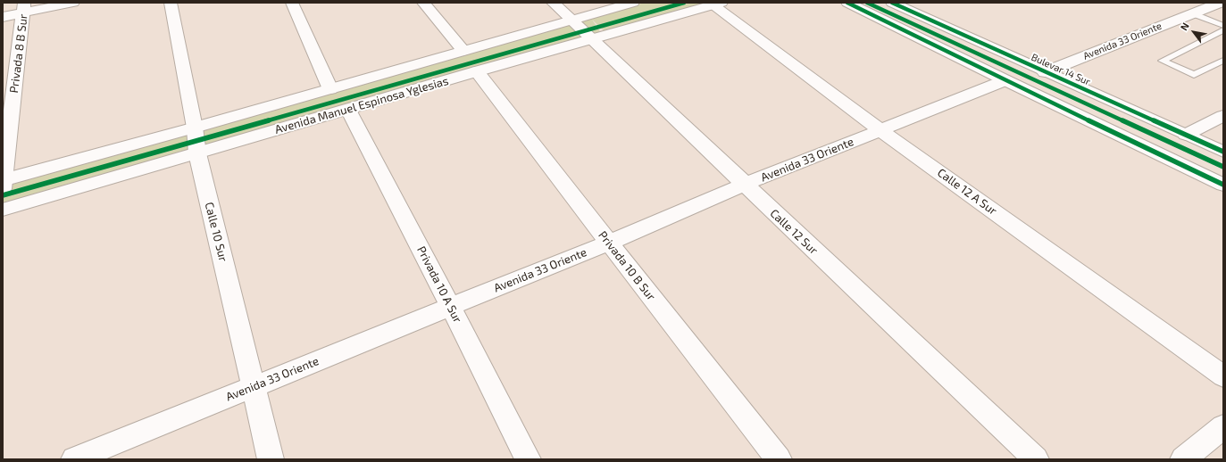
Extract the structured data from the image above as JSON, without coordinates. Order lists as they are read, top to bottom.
{
  "streets": {
    "street": [
      "Avenida 33 Oriente",
      "Privada 8 B Sur",
      "Bulevar 14 Sur",
      "Avenida Manuel Espinosa Yglesias",
      "Calle 12 A Sur",
      "Calle 10 Sur",
      "Calle 12 Sur",
      "Privada 10 B Sur",
      "Privada 10 A Sur"
    ]
  },
  "crossings": [
    ["Avenida 33 Oriente", "Bulevar 14 Sur"],
    ["Avenida 33 Oriente", "Calle 12 A Sur"],
    ["Avenida 33 Oriente", "Calle 10 Sur"],
    ["Avenida 33 Oriente", "Calle 12 Sur"],
    ["Avenida 33 Oriente", "Privada 10 B Sur"],
    ["Avenida 33 Oriente", "Privada 10 A Sur"],
    ["Privada 8 B Sur", "Avenida Manuel Espinosa Yglesias"],
    ["Avenida Manuel Espinosa Yglesias", "Calle 12 A Sur"],
    ["Avenida Manuel Espinosa Yglesias", "Calle 10 Sur"],
    ["Avenida Manuel Espinosa Yglesias", "Calle 12 Sur"],
    ["Avenida Manuel Espinosa Yglesias", "Privada 10 B Sur"],
    ["Avenida Manuel Espinosa Yglesias", "Privada 10 A Sur"]
  ],
  "north": "top left"
}
